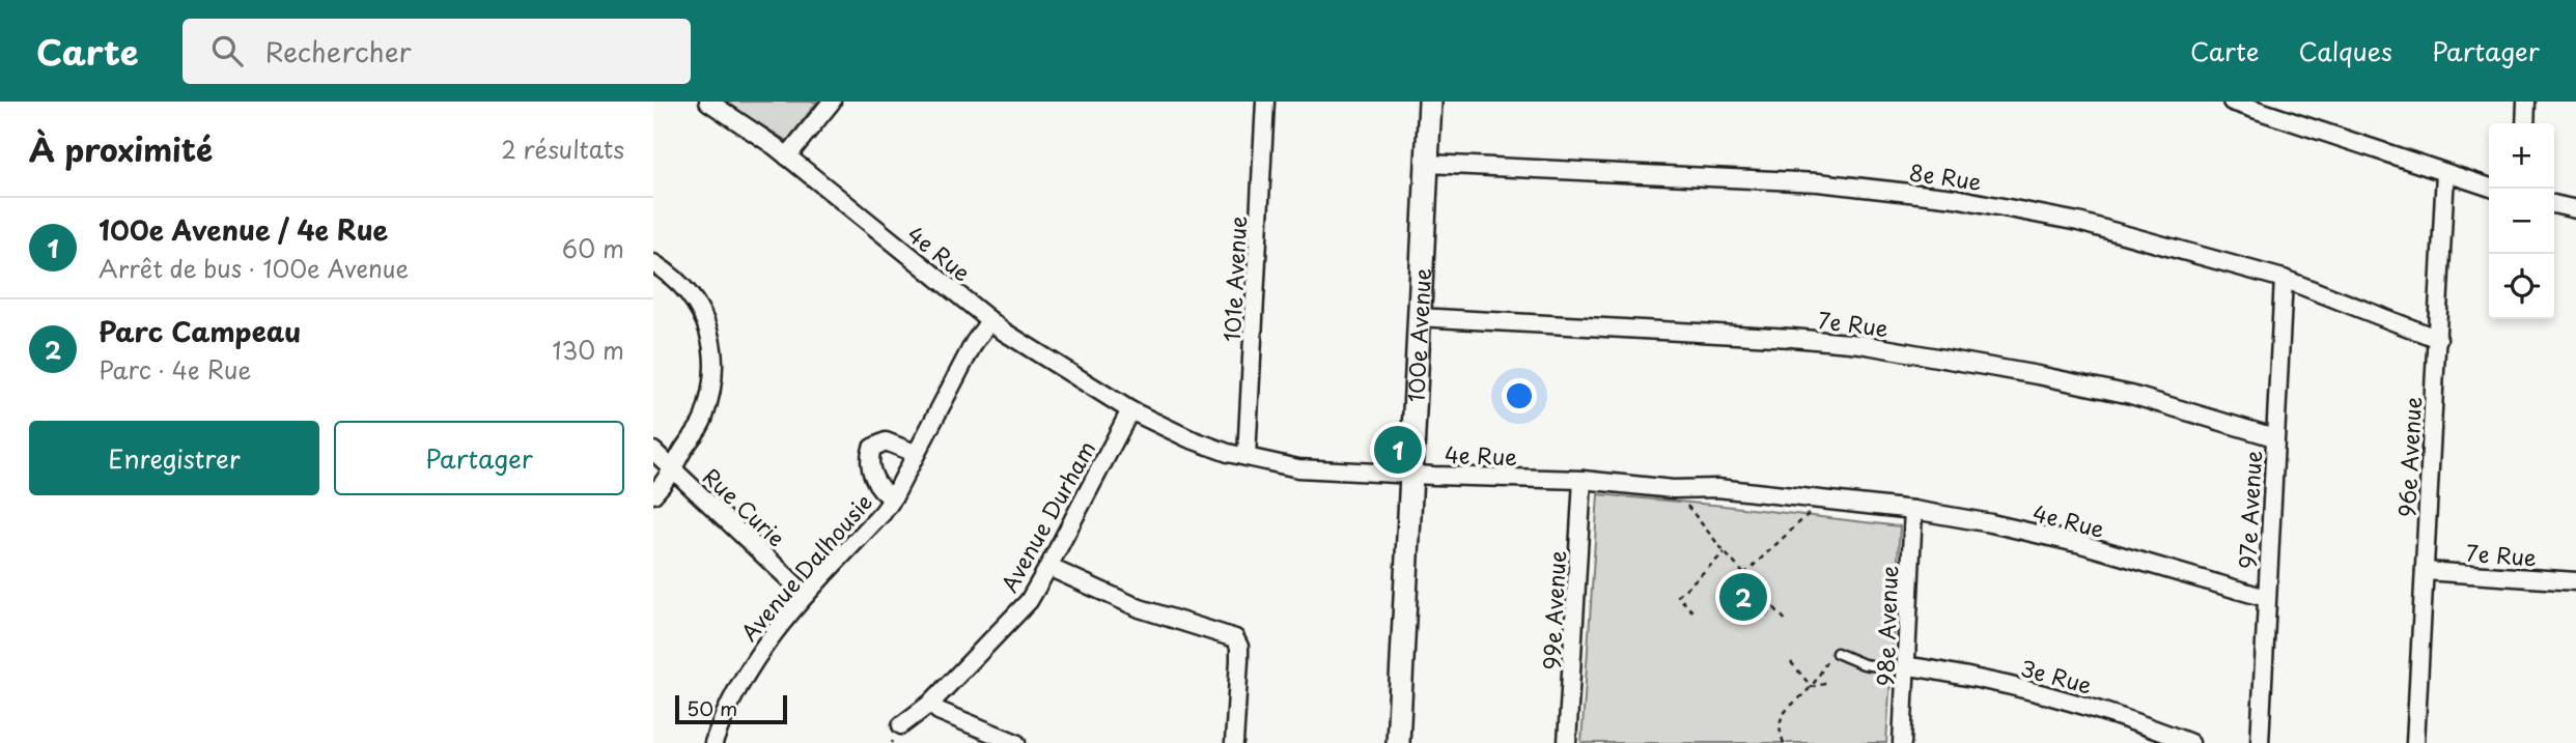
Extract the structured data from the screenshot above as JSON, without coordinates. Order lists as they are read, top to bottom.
{
  "streets": {
    "street": [
      "8e Rue",
      "4e Rue",
      "101e Avenue",
      "7e Rue",
      "100e Avenue",
      "96e Avenue",
      "Rue Curie",
      "97e Avenue",
      "Avenue Durham",
      "Avenue Dalhousie",
      "99e Avenue",
      "98e Avenue",
      "3e Rue"
    ]
  },
  "crossings": [
    ["8e Rue", "100e Avenue"],
    ["8e Rue", "96e Avenue"],
    ["8e Rue", "97e Avenue"],
    ["4e Rue", "101e Avenue"],
    ["4e Rue", "100e Avenue"],
    ["4e Rue", "97e Avenue"],
    ["4e Rue", "Avenue Durham"],
    ["4e Rue", "Avenue Dalhousie"],
    ["4e Rue", "99e Avenue"],
    ["4e Rue", "98e Avenue"],
    ["7e Rue", "100e Avenue"],
    ["7e Rue", "96e Avenue"],
    ["7e Rue", "97e Avenue"],
    ["Rue Curie", "Avenue Dalhousie"],
    ["98e Avenue", "3e Rue"]
  ],
  "scale_bar": "50 m",
  "page": {
    "header": "Carte",
    "search": "Rechercher",
    "nav": ["Carte", "Calques", "Partager"],
    "heading": ["À proximité", "2 résultats"],
    "map_buttons": ["+", "−"],
    "list": [
      {
        "mark": "1",
        "name": "100e Avenue / 4e Rue",
        "note": "Arrêt de bus · 100e Avenue",
        "value": "60 m"
      },
      {
        "mark": "2",
        "name": "Parc Campeau",
        "note": "Parc · 4e Rue",
        "value": "130 m"
      }
    ],
    "buttons": ["Enregistrer", "Partager"],
    "pins": ["1", "2"],
    "scale": "50 m"
  }
}
